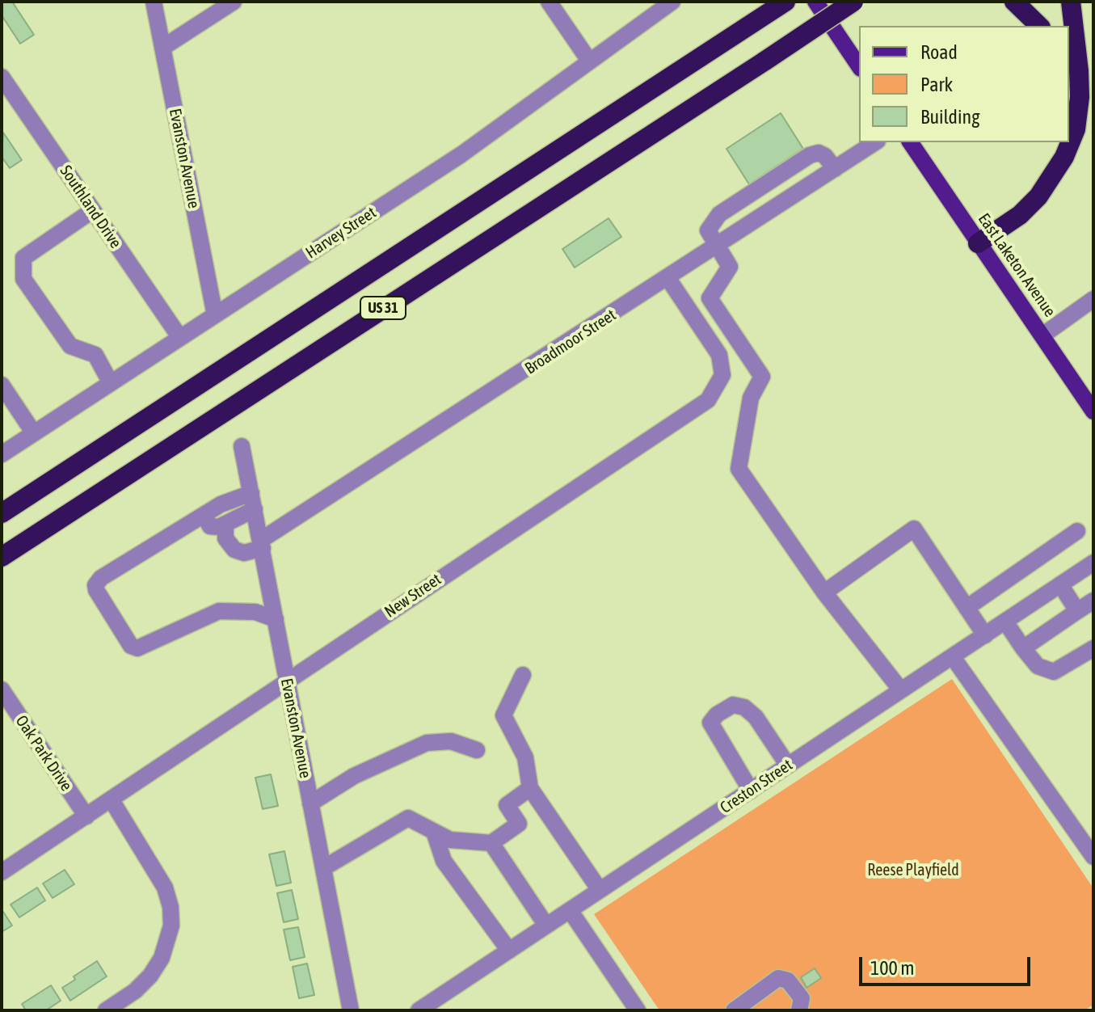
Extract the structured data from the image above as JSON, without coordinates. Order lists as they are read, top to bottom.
{
  "streets": {
    "highway": ["US 31"],
    "main road": ["East Laketon Avenue"],
    "street": [
      "Evanston Avenue",
      "Southland Drive",
      "Harvey Street",
      "Broadmoor Street",
      "New Street",
      "Oak Park Drive",
      "Creston Street"
    ]
  },
  "crossings": [
    ["Evanston Avenue", "Harvey Street"],
    ["Evanston Avenue", "Broadmoor Street"],
    ["Evanston Avenue", "New Street"],
    ["Southland Drive", "Harvey Street"],
    ["Broadmoor Street", "New Street"],
    ["New Street", "Oak Park Drive"]
  ],
  "parks": ["Reese Playfield"],
  "legend": ["Road", "Park", "Building"],
  "scale_bar": "100 m"
}
